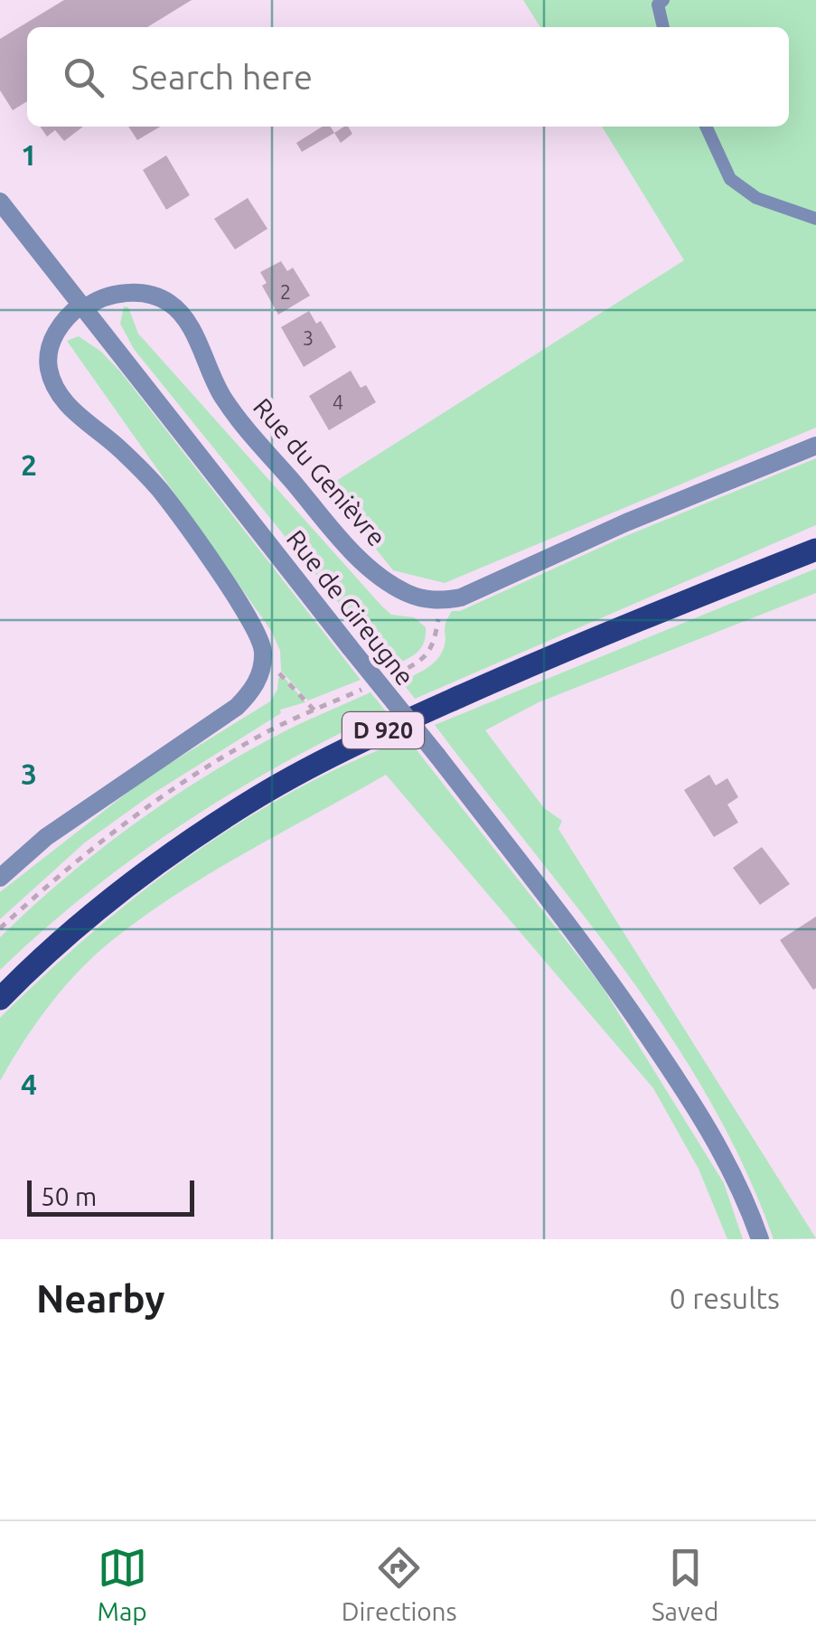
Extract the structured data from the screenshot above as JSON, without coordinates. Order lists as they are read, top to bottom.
{
  "streets": {
    "main road": ["D 920"],
    "street": ["Rue du Genièvre", "Rue de Gireugne"]
  },
  "crossings": [
    ["Rue du Genièvre", "Rue de Gireugne"]
  ],
  "house_numbers": ["2", "3", "4"],
  "scale_bar": "50 m",
  "page": {
    "search": "Search here",
    "scale": "50 m",
    "heading": ["Nearby", "0 results"],
    "nav": ["Map", "Directions", "Saved"]
  },
  "grid": {
    "rows": [
      "1",
      "2",
      "3",
      "4"
    ]
  }
}
